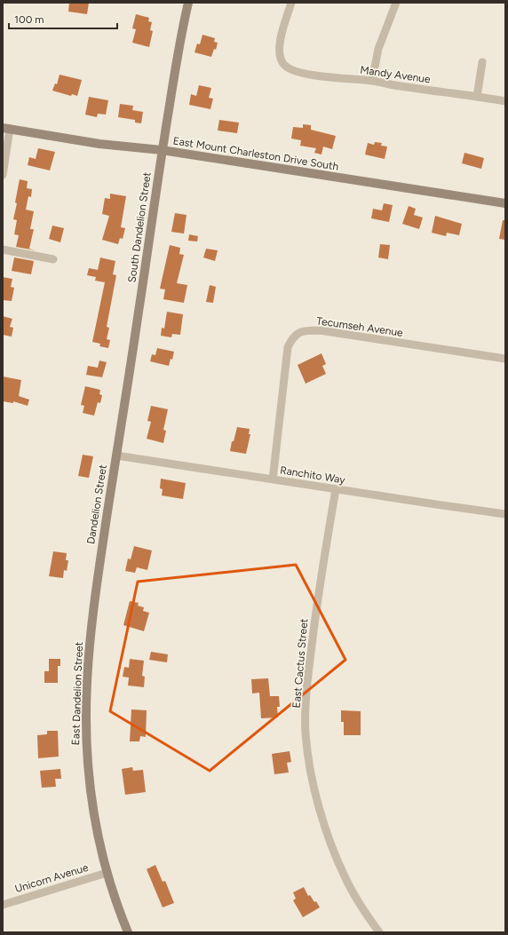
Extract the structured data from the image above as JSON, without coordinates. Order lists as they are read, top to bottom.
{
  "streets": {
    "street": [
      "Mandy Avenue",
      "East Mount Charleston Drive South",
      "South Dandelion Street",
      "Tecumseh Avenue",
      "Ranchito Way",
      "Dandelion Street",
      "East Cactus Street",
      "East Dandelion Street",
      "Unicorn Avenue"
    ]
  },
  "crossings": [
    ["East Mount Charleston Drive South", "South Dandelion Street"],
    ["South Dandelion Street", "Ranchito Way"],
    ["South Dandelion Street", "Dandelion Street"],
    ["Tecumseh Avenue", "Ranchito Way"],
    ["Ranchito Way", "Dandelion Street"],
    ["Ranchito Way", "East Cactus Street"],
    ["Dandelion Street", "East Dandelion Street"],
    ["East Dandelion Street", "Unicorn Avenue"]
  ],
  "scale_bar": "100 m"
}
